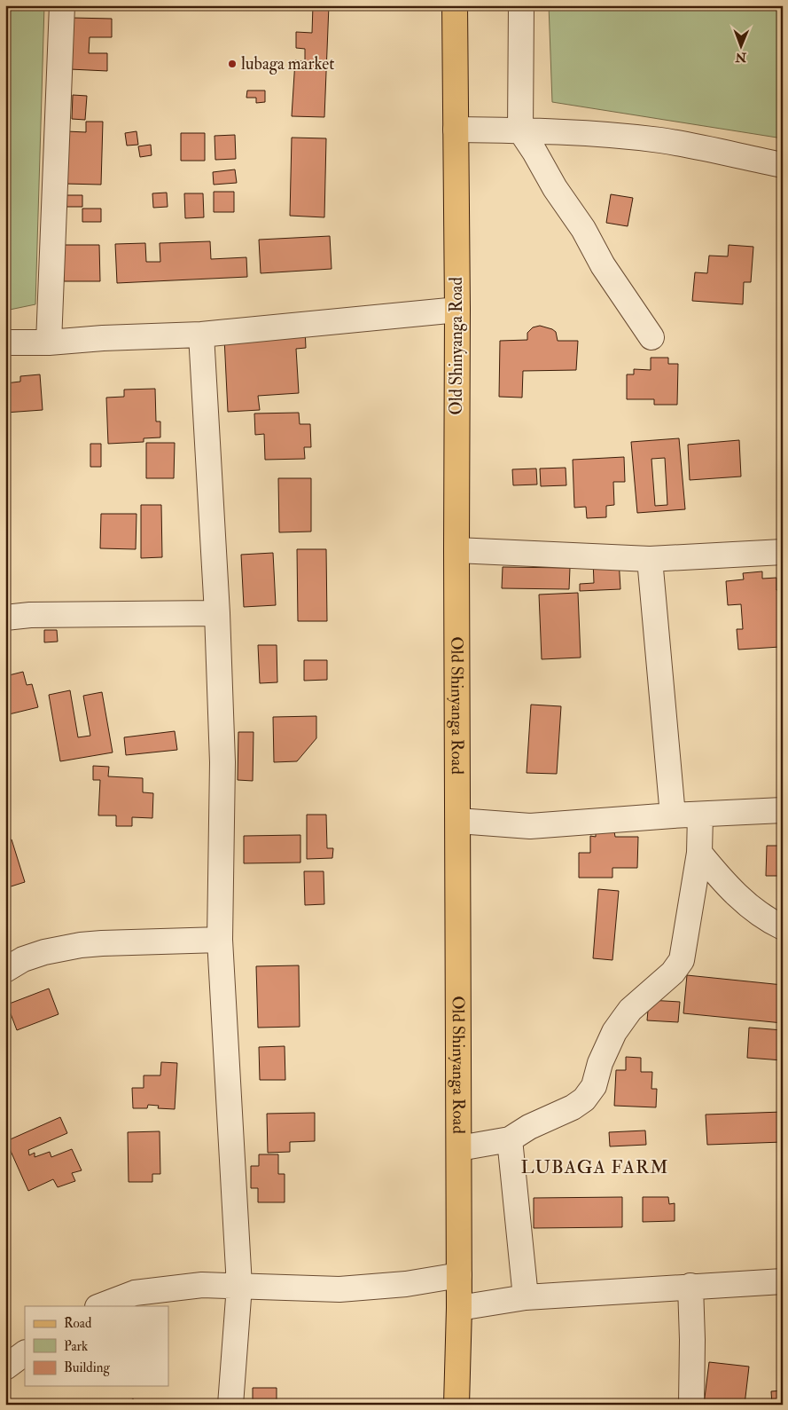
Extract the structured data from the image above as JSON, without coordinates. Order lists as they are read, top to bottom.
{
  "streets": {
    "main road": ["Old Shinyanga Road"]
  },
  "districts": ["LUBAGA FARM"],
  "places": ["lubaga market"],
  "legend": ["Road", "Park", "Building"],
  "north": "bottom"
}
